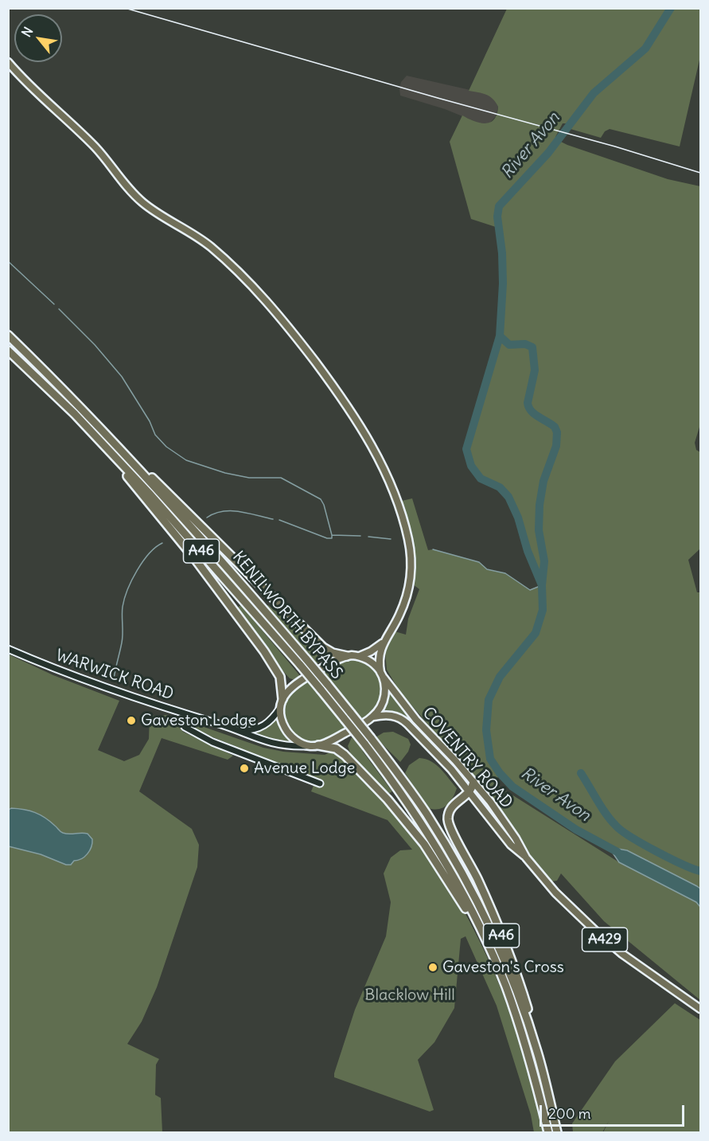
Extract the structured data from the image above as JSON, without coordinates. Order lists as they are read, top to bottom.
{
  "streets": {
    "highway": ["A46", "KENILWORTH BYPASS"],
    "main road": ["COVENTRY ROAD", "A429"],
    "street": ["WARWICK ROAD"]
  },
  "crossings": [
    ["A46", "KENILWORTH BYPASS"],
    ["A46", "COVENTRY ROAD"],
    ["WARWICK ROAD", "COVENTRY ROAD"]
  ],
  "water": ["River Avon"],
  "parks": ["Blacklow Hill"],
  "places": ["Gaveston Lodge", "Avenue Lodge", "Gaveston's Cross"],
  "scale_bar": "200 m",
  "north": "top left"
}
